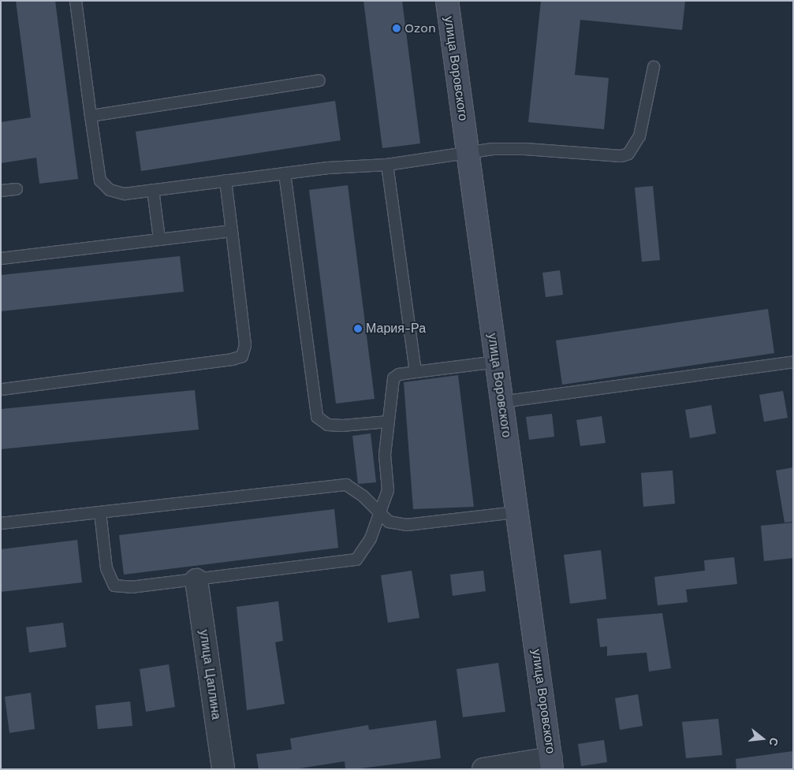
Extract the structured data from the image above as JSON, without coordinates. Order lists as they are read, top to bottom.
{
  "streets": {
    "main road": ["улица Воровского"],
    "street": ["улица Цаплина"]
  },
  "places": ["Ozon", "Мария-Ра"],
  "north": "right"
}
